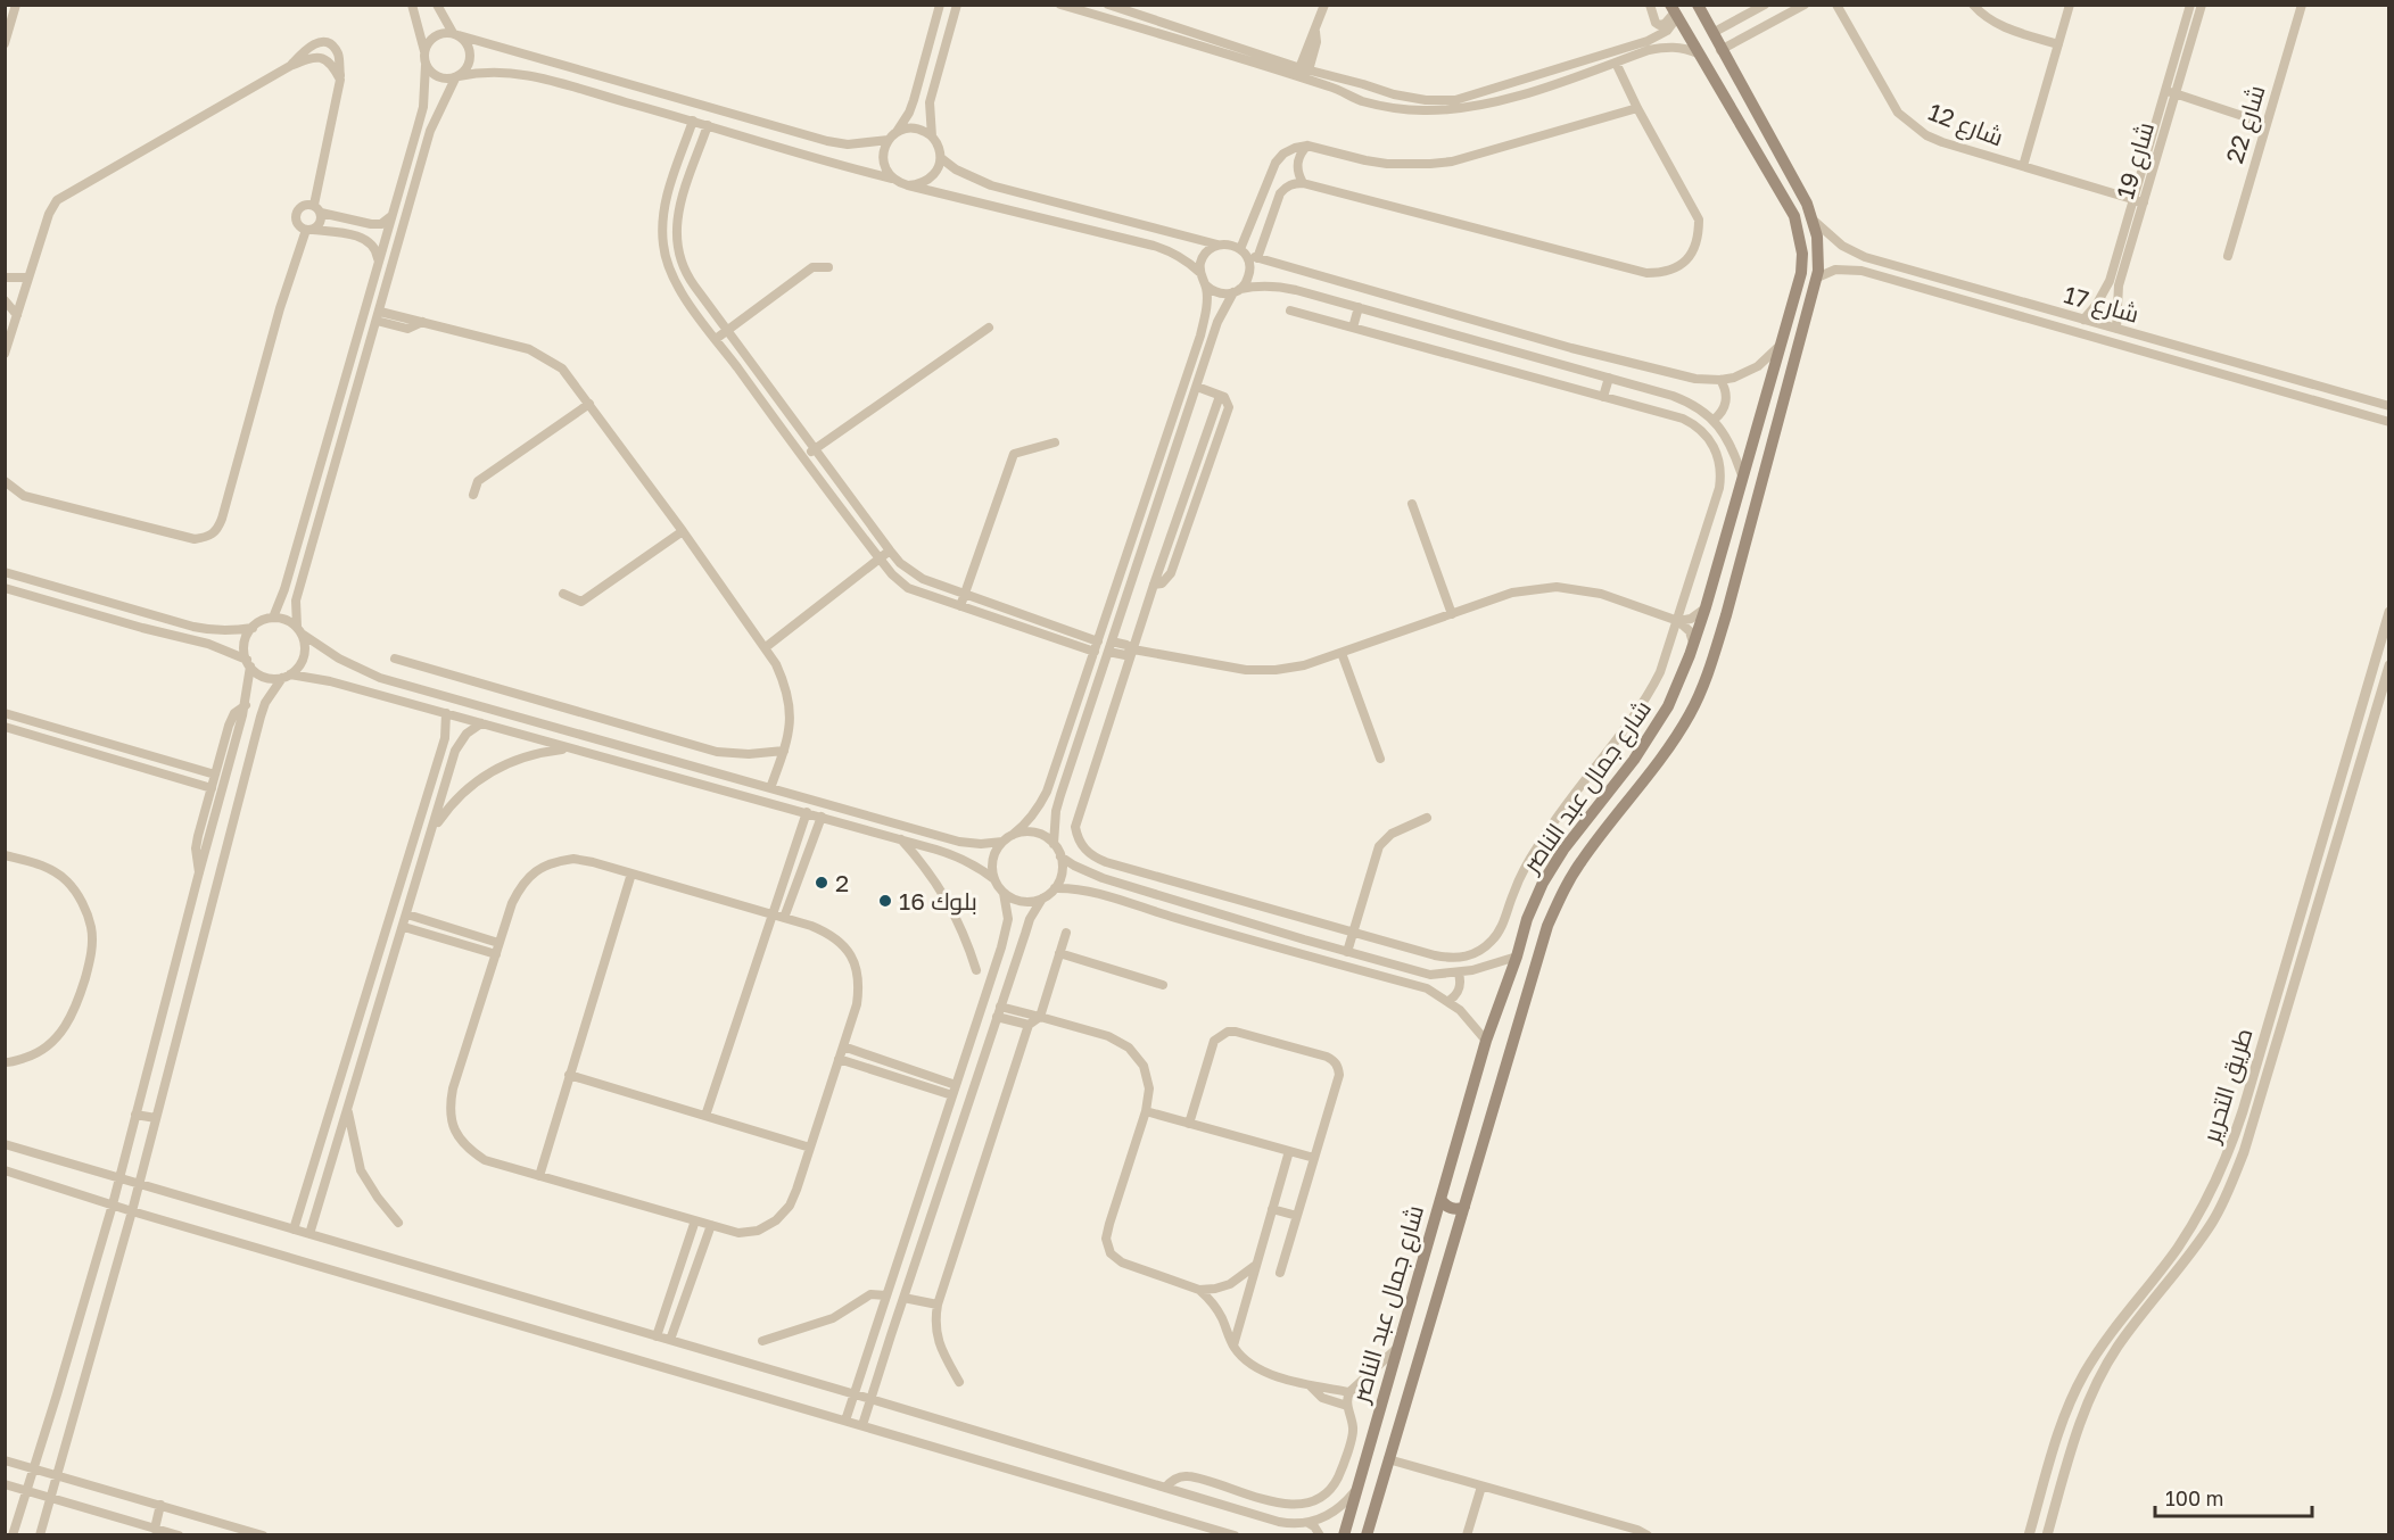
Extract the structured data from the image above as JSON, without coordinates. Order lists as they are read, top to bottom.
{
  "streets": {
    "main road": ["شارع جمال عبد الناصر"],
    "street": [
      "شارع 12",
      "شارع 22",
      "شارع 19",
      "شارع 17",
      "طريق التحرير"
    ]
  },
  "crossings": [
    ["شارع 12", "شارع 19"],
    ["شارع 19", "شارع 17"],
    ["شارع 17", "شارع جمال عبد الناصر"]
  ],
  "places": ["2", "بلوك 16"],
  "scale_bar": "100 m"
}
